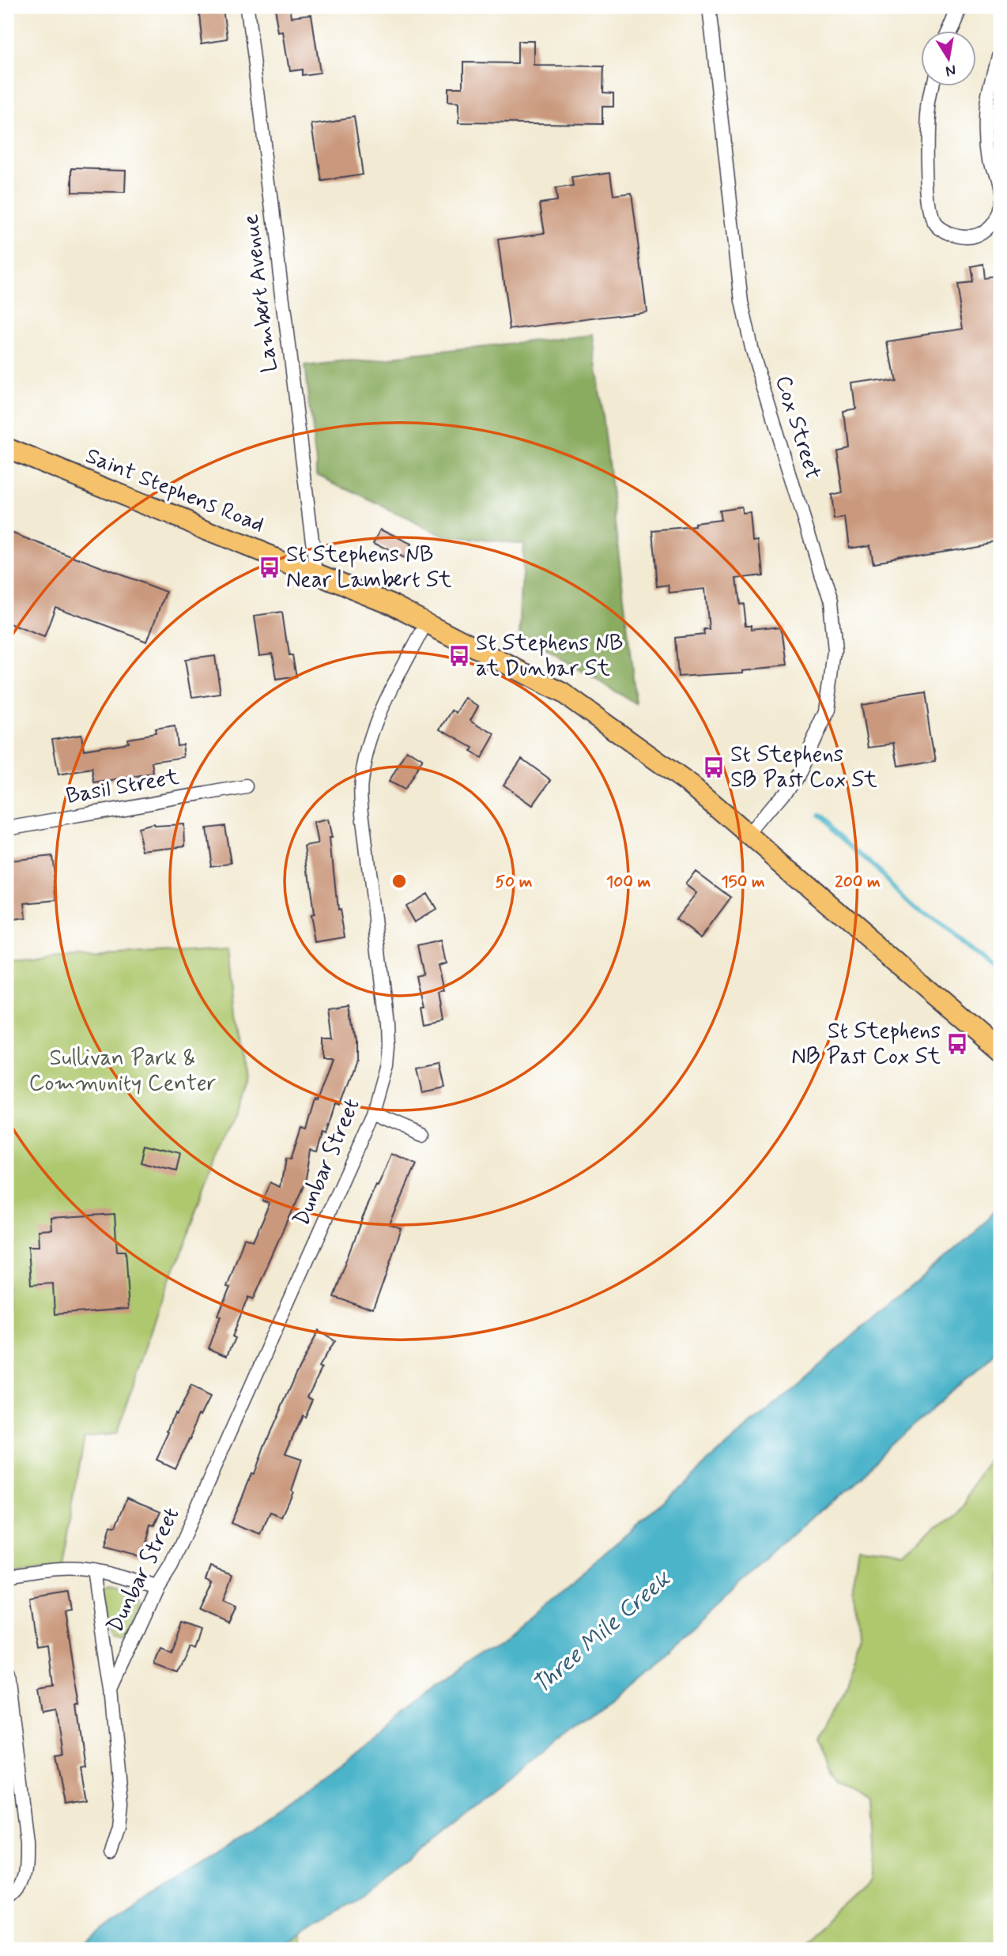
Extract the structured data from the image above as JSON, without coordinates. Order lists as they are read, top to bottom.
{
  "streets": {
    "main road": ["Saint Stephens Road"],
    "street": [
      "Lambert Avenue",
      "Cox Street",
      "Basil Street",
      "Dunbar Street"
    ]
  },
  "crossings": [
    ["Lambert Avenue", "Saint Stephens Road"],
    ["Cox Street", "Saint Stephens Road"],
    ["Saint Stephens Road", "Dunbar Street"]
  ],
  "water": ["Three Mile Creek"],
  "parks": ["Sullivan Park & Community Center"],
  "places": {
    "bus stop": [
      "St Stephens NB Near Lambert St",
      "St Stephens NB at Dunbar St",
      "St Stephens SB Past Cox St",
      "St Stephens NB Past Cox St"
    ]
  },
  "north": "bottom",
  "rings": [
    "50 m",
    "100 m",
    "150 m",
    "200 m"
  ]
}
